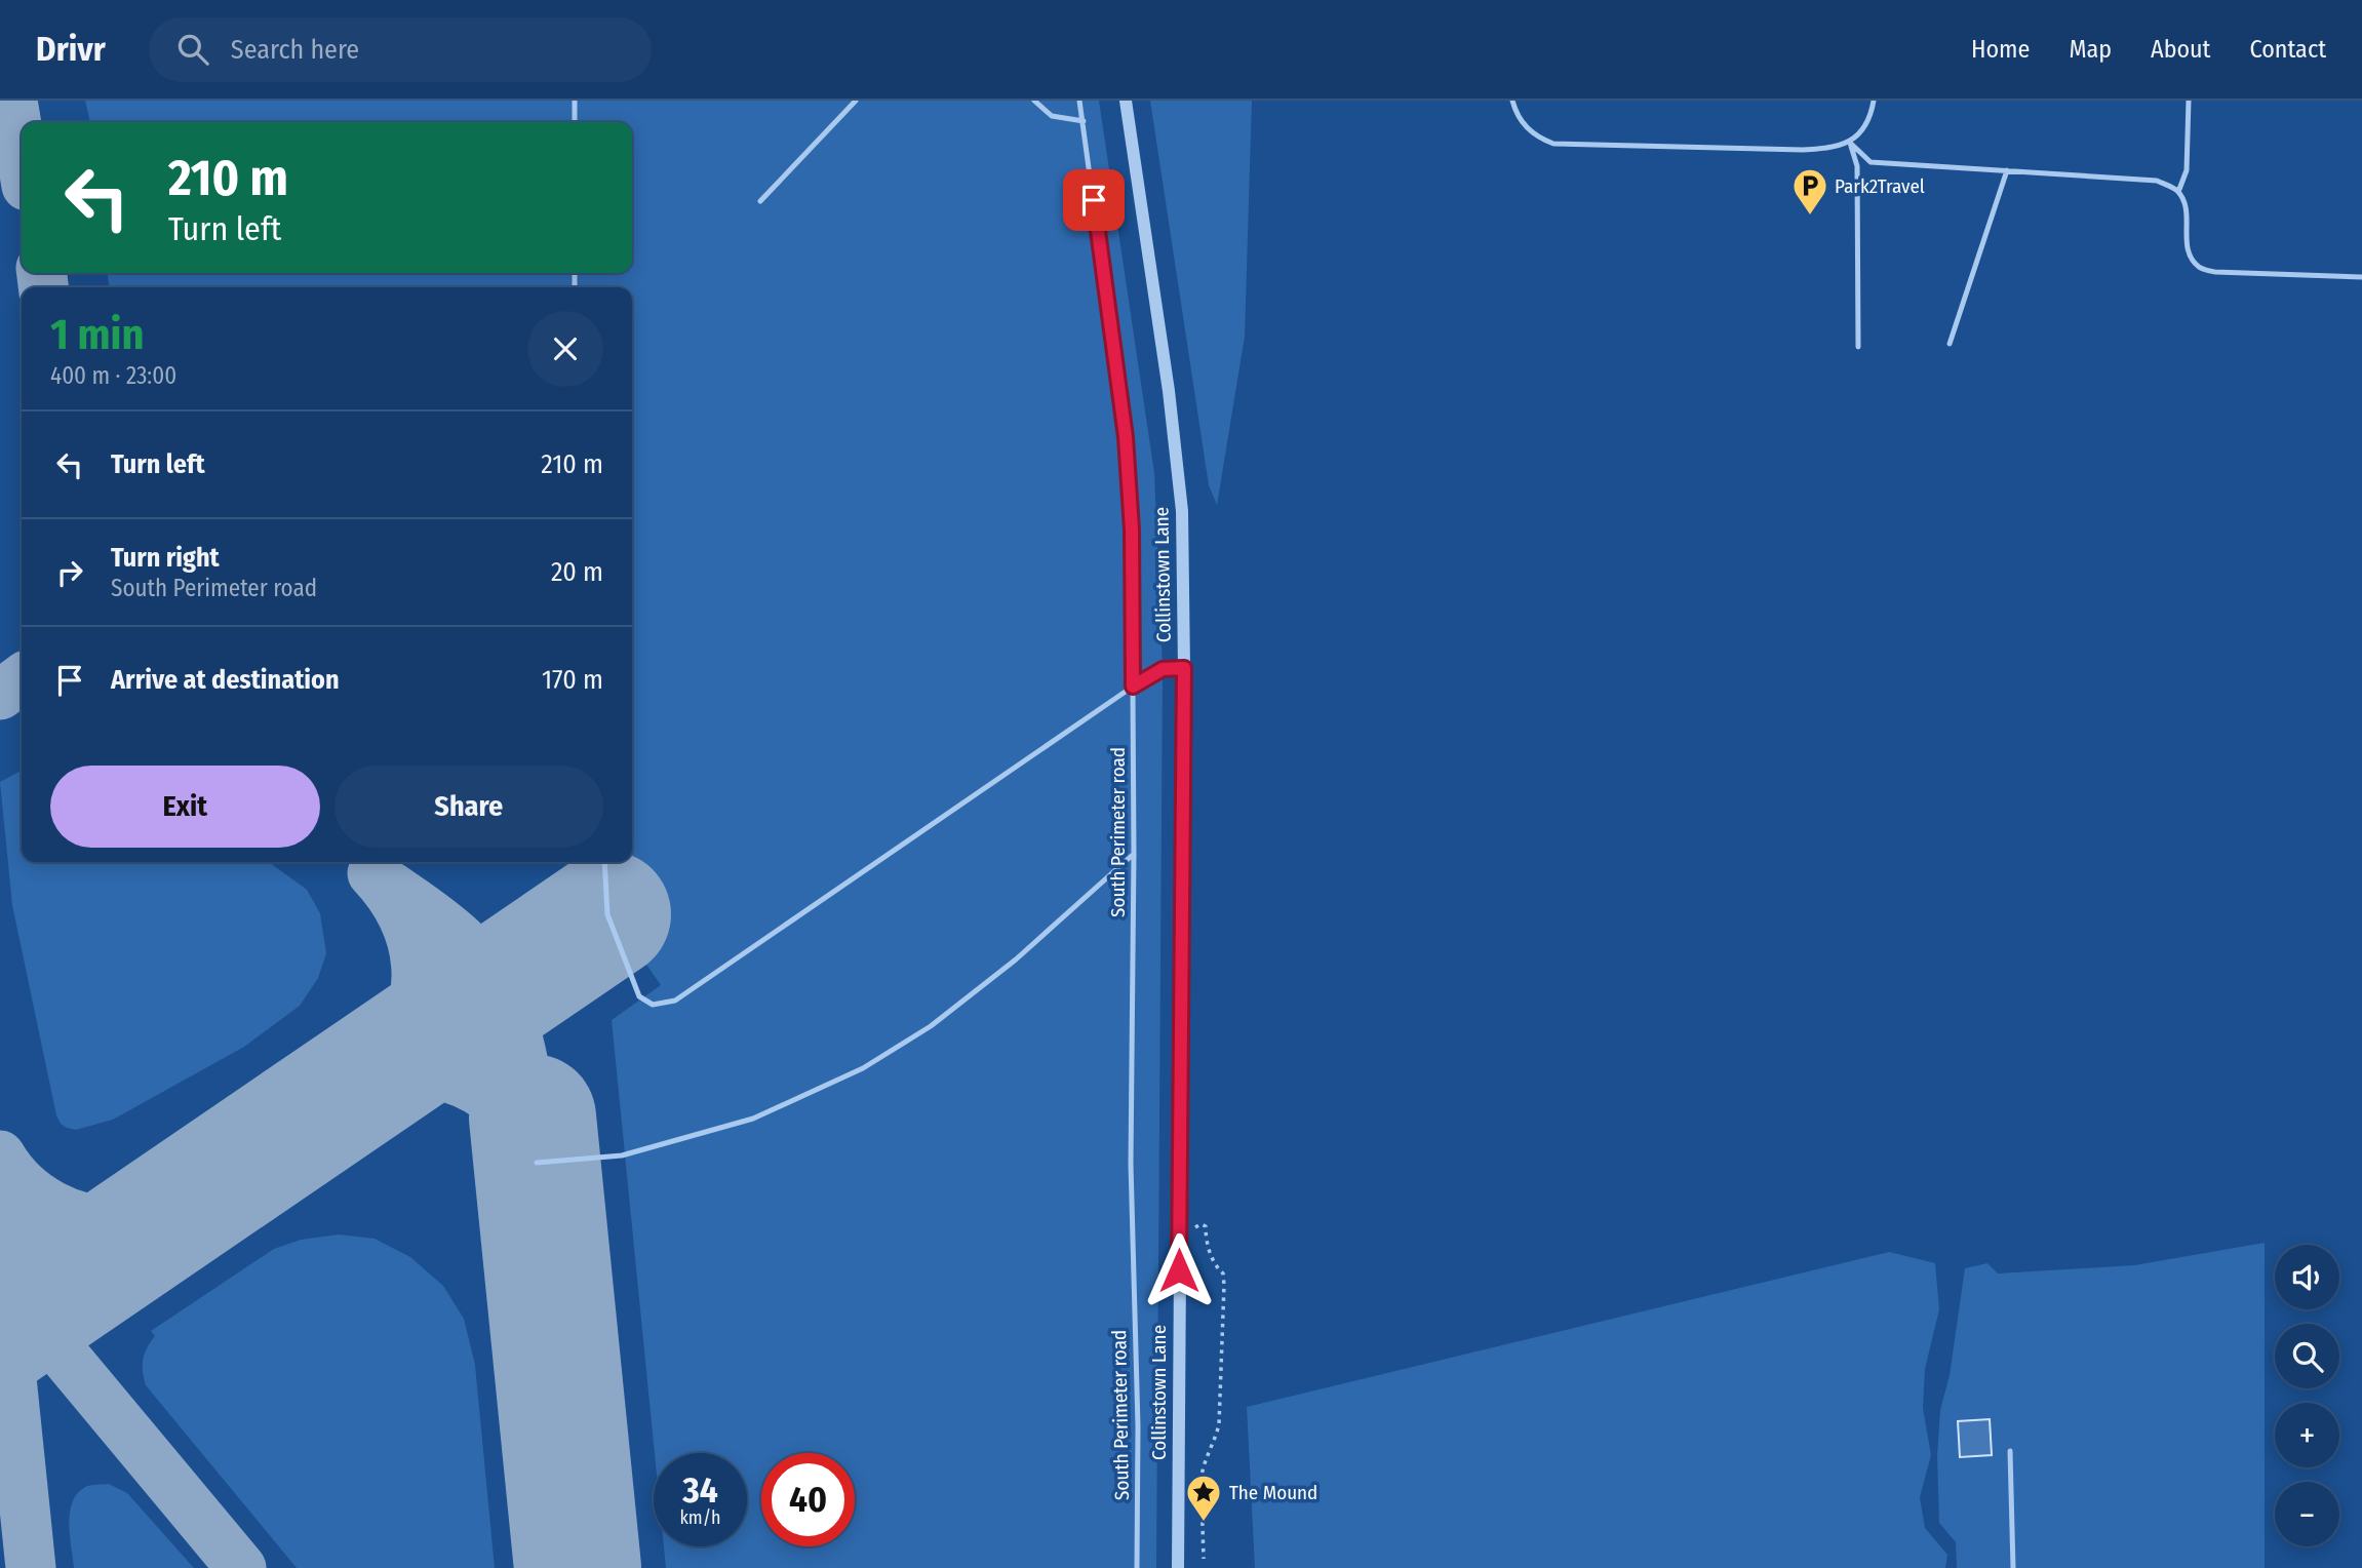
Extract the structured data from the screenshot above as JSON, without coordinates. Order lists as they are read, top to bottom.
{
  "streets": {
    "street": ["Collinstown Lane"],
    "lane": ["South Perimeter road"]
  },
  "places": {
    "parking": ["Park2Travel"],
    "place": ["The Mound"]
  },
  "page": {
    "header": "Drivr",
    "search": "Search here",
    "nav": [
      "Home",
      "Map",
      "About",
      "Contact"
    ],
    "turn": ["210 m", "Turn left"],
    "heading": ["1 min", "400 m · 23:00"],
    "list": [
      {
        "name": "Turn left",
        "value": "210 m"
      },
      {
        "name": "Turn right",
        "note": "South Perimeter road",
        "value": "20 m"
      },
      {
        "name": "Arrive at destination",
        "value": "170 m"
      }
    ],
    "buttons": ["Exit", "Share"],
    "map_buttons": ["+", "−"],
    "speed": "34 km/h",
    "limit": "40"
  }
}
